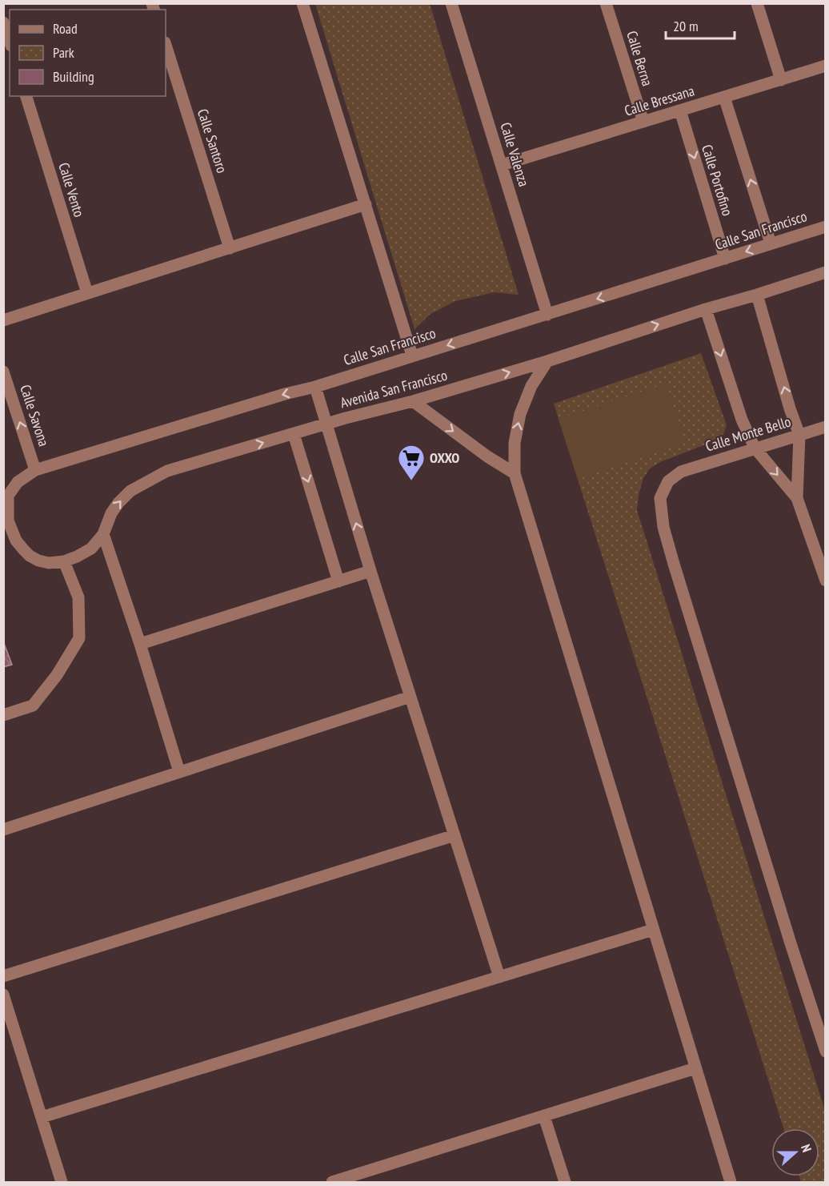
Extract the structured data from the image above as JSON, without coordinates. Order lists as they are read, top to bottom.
{
  "streets": {
    "street": [
      "Calle Berna",
      "Calle Bressana",
      "Calle Santoro",
      "Calle Valenza",
      "Calle Portofino",
      "Calle Vento",
      "Calle San Francisco",
      "Avenida San Francisco",
      "Calle Savona",
      "Calle Monte Bello"
    ]
  },
  "crossings": [
    ["Calle Berna", "Calle Bressana"],
    ["Calle Bressana", "Calle Valenza"],
    ["Calle Bressana", "Calle Portofino"],
    ["Calle Valenza", "Calle San Francisco"],
    ["Calle Portofino", "Calle San Francisco"],
    ["Calle San Francisco", "Avenida San Francisco"],
    ["Calle San Francisco", "Calle Savona"]
  ],
  "one_way": ["Calle San Francisco", "Avenida San Francisco", "Calle Savona"],
  "places": {
    "supermarket": ["OXXO"]
  },
  "legend": ["Road", "Park", "Building"],
  "scale_bar": "20 m",
  "north": "right"
}
